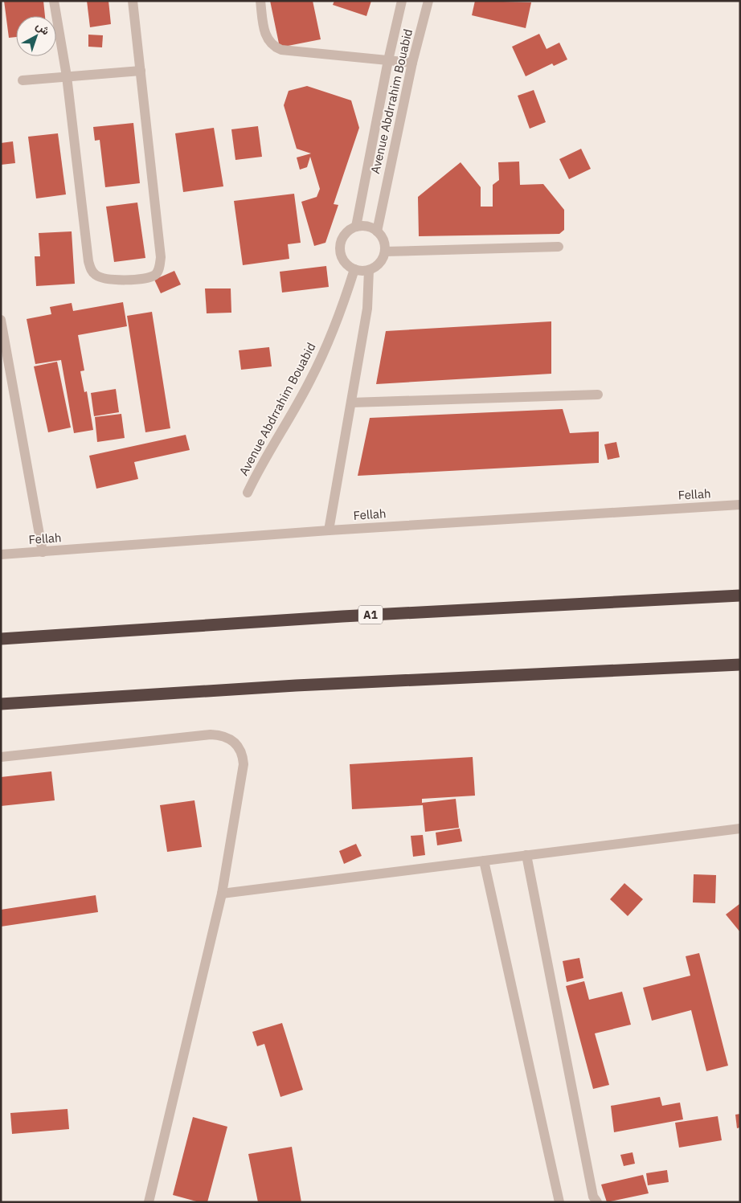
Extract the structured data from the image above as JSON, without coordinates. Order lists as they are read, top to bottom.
{
  "streets": {
    "highway": ["A1"],
    "street": ["Avenue Abdrrahim Bouabid", "Fellah"]
  },
  "north": "top right"
}
